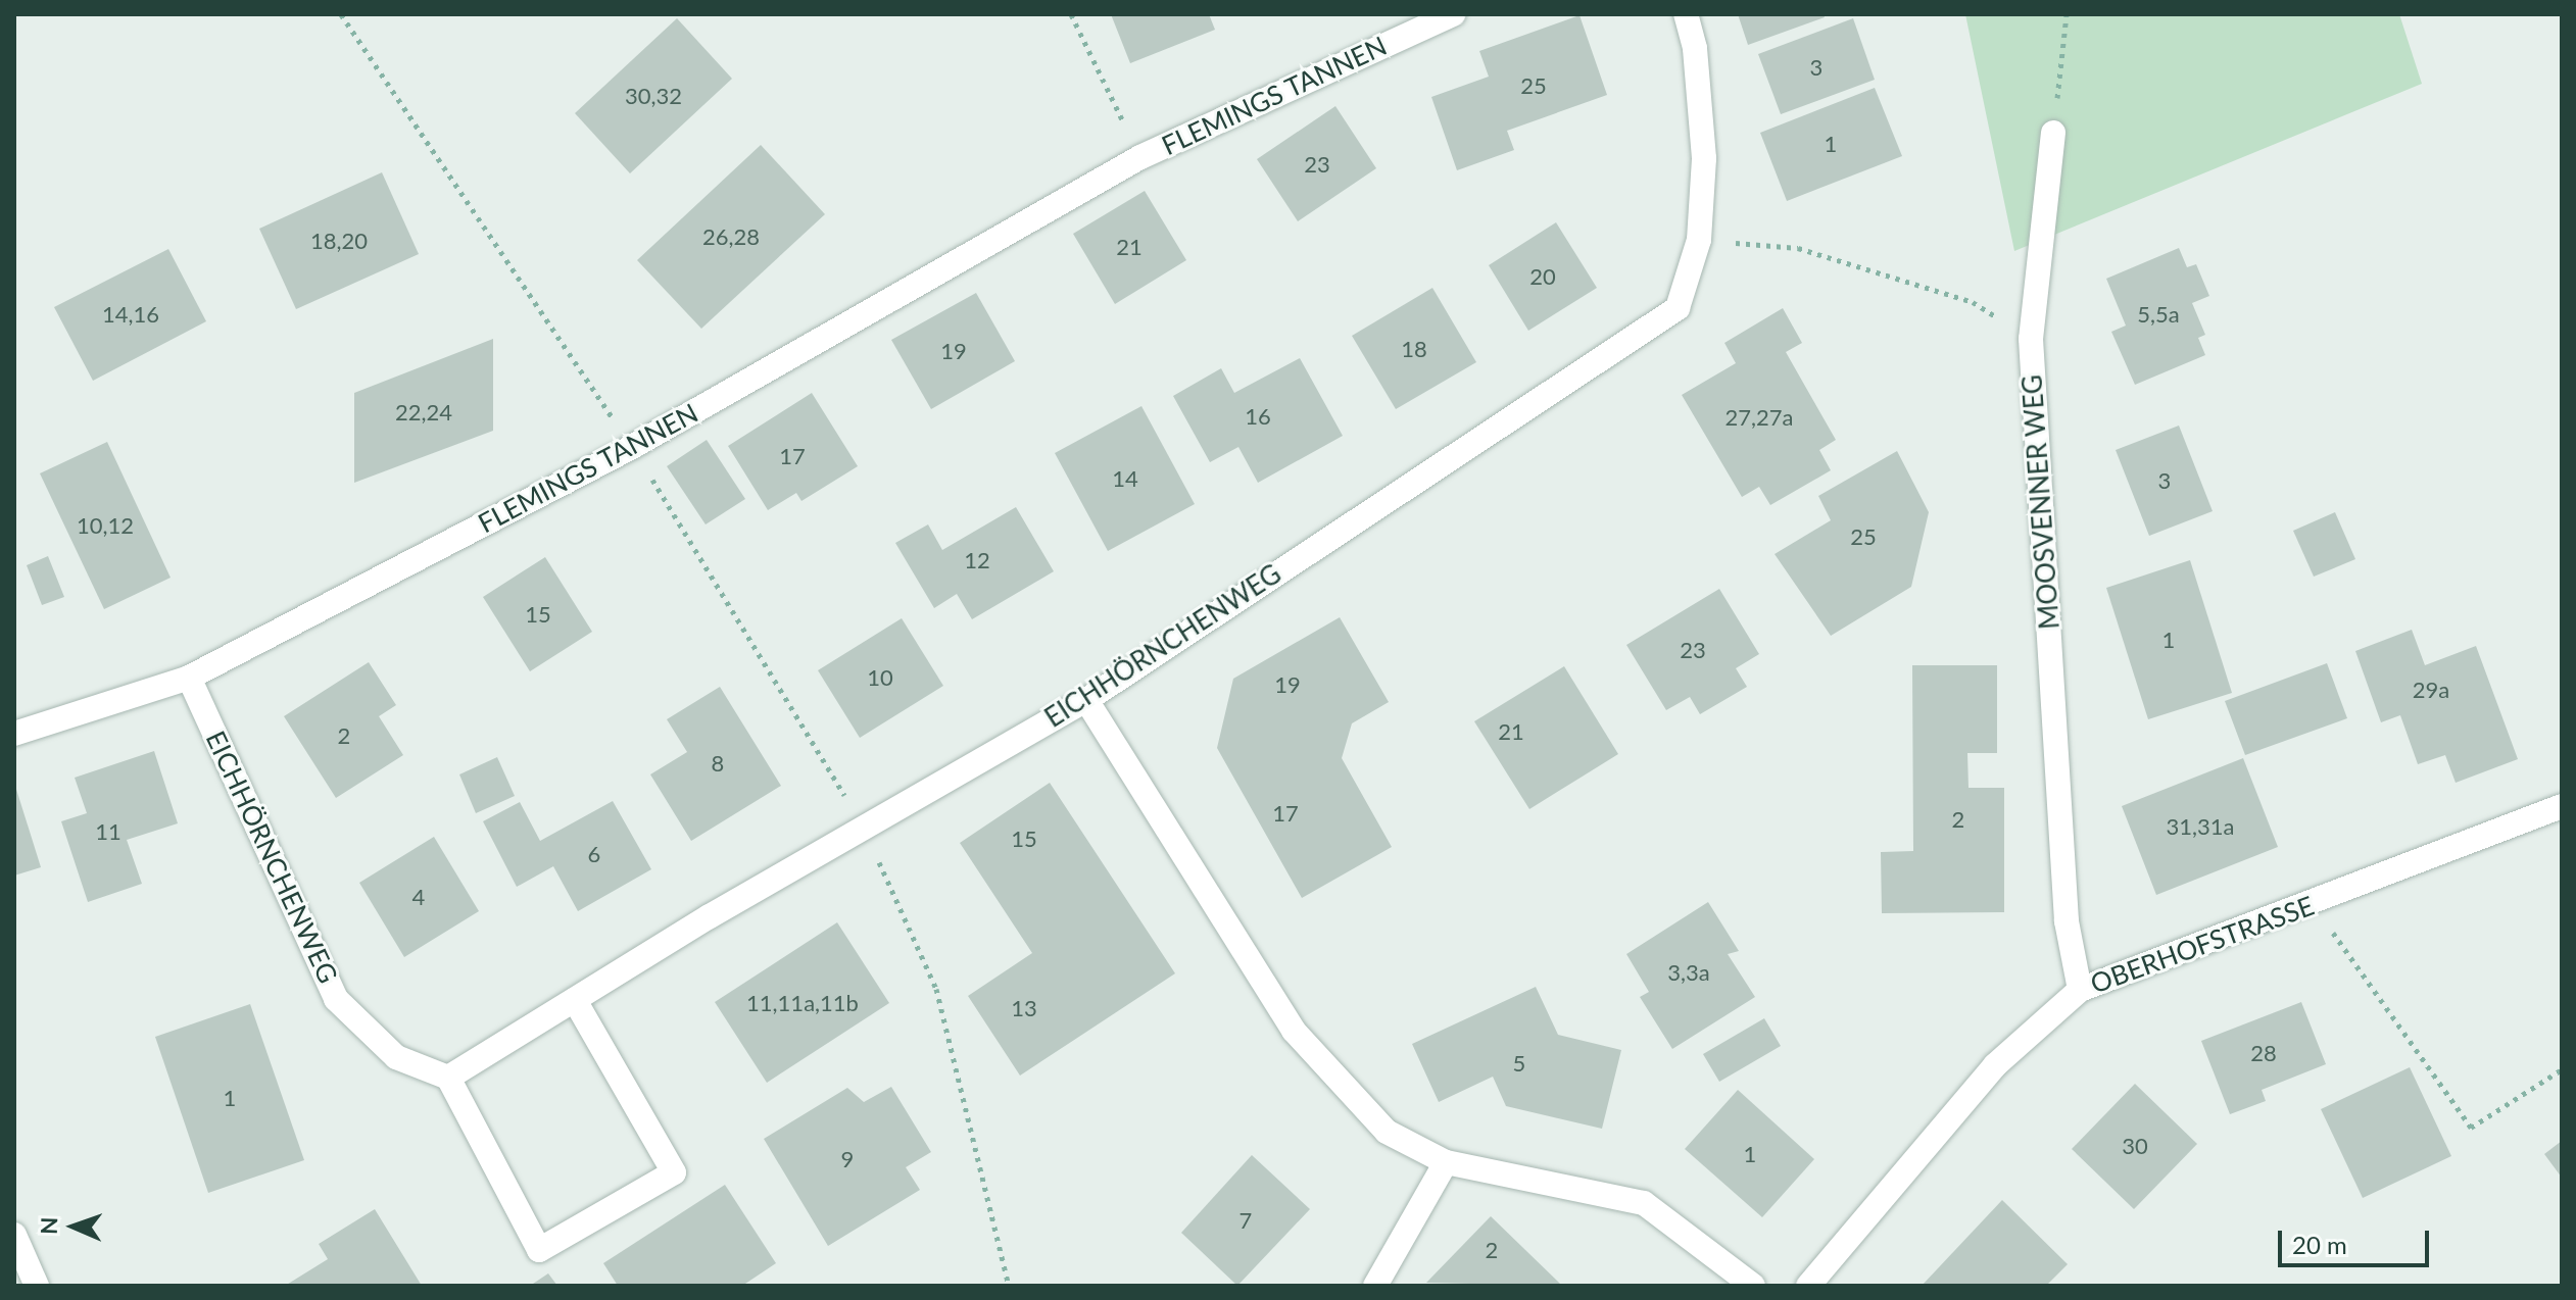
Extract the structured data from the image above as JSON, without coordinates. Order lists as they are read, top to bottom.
{
  "streets": {
    "street": [
      "FLEMINGS TANNEN",
      "MOOSVENNER WEG",
      "EICHHÖRNCHENWEG",
      "OBERHOFSTRASSE"
    ]
  },
  "crossings": [
    ["FLEMINGS TANNEN", "EICHHÖRNCHENWEG"],
    ["MOOSVENNER WEG", "OBERHOFSTRASSE"]
  ],
  "house_numbers": [
    "3",
    "25",
    "30,32",
    "1",
    "23",
    "26,28",
    "18,20",
    "21",
    "20",
    "14,16",
    "5,5a",
    "18",
    "19",
    "22,24",
    "16",
    "27,27a",
    "17",
    "14",
    "3",
    "10,12",
    "25",
    "12",
    "15",
    "1",
    "23",
    "10",
    "19",
    "29a",
    "21",
    "2",
    "8",
    "17",
    "2",
    "31,31a",
    "11",
    "15",
    "6",
    "4",
    "3,3a",
    "11,11a,11b",
    "13",
    "28",
    "5",
    "1",
    "30",
    "1",
    "9",
    "7",
    "2"
  ],
  "scale_bar": "20 m",
  "north": "left"
}
